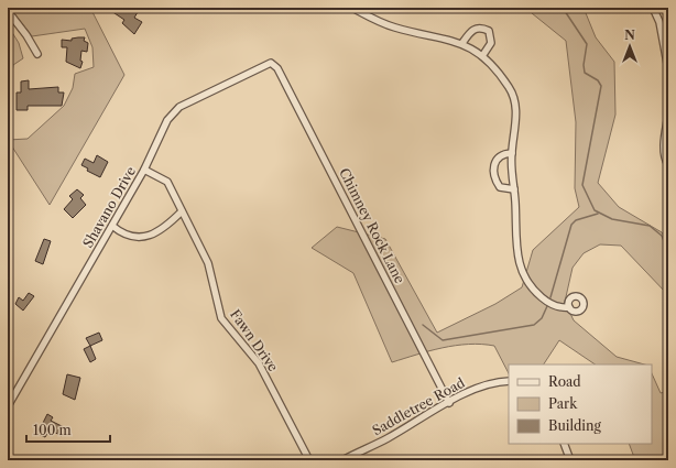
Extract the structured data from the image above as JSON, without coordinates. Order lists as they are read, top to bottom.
{
  "streets": {
    "street": [
      "Shavano Drive",
      "Chimney Rock Lane",
      "Fawn Drive",
      "Saddletree Road"
    ]
  },
  "crossings": [
    ["Shavano Drive", "Chimney Rock Lane"],
    ["Shavano Drive", "Fawn Drive"],
    ["Chimney Rock Lane", "Saddletree Road"]
  ],
  "legend": ["Road", "Park", "Building"],
  "scale_bar": "100 m",
  "north": "top"
}
